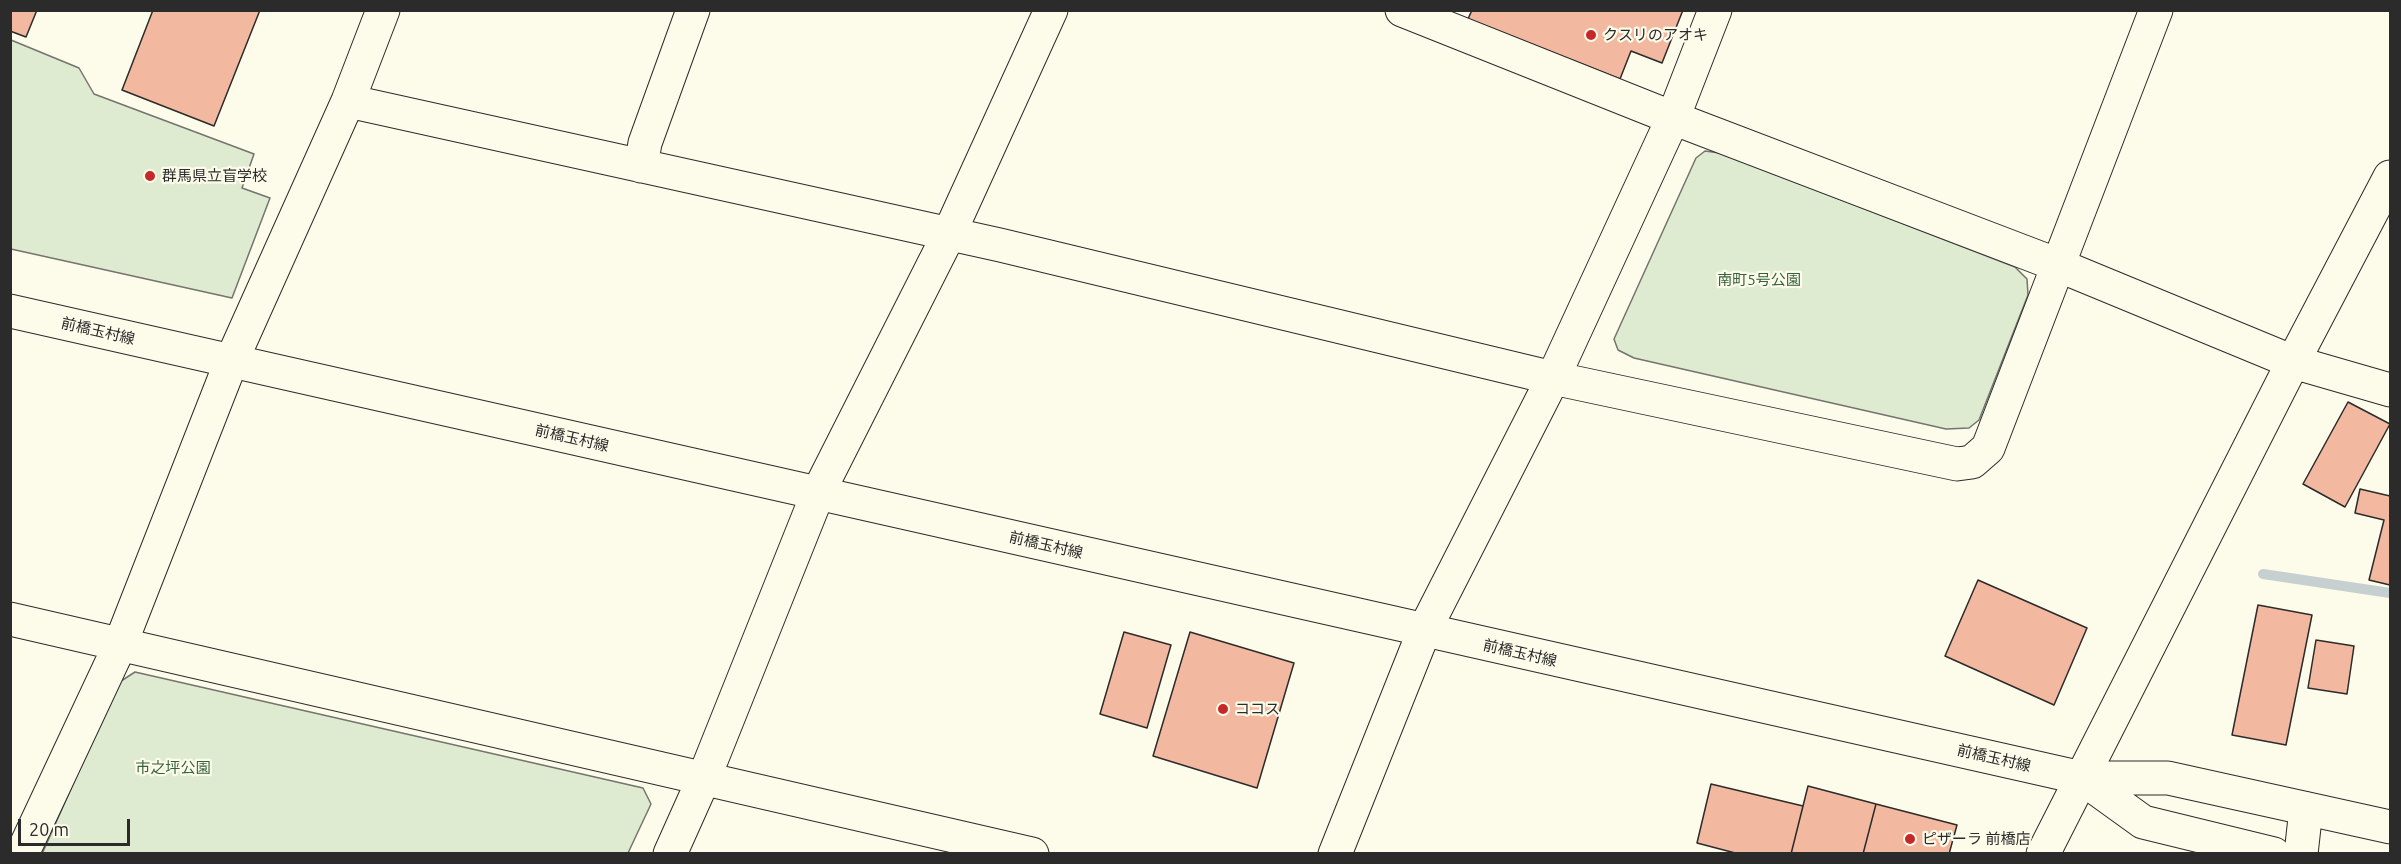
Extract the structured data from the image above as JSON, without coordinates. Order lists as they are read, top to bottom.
{
  "streets": {
    "street": ["前橋玉村線"]
  },
  "parks": ["南町5号公園", "市之坪公園"],
  "places": [
    "クスリのアオキ",
    "群馬県立盲学校",
    "ココス",
    "ピザーラ 前橋店"
  ],
  "scale_bar": "20 m"
}
